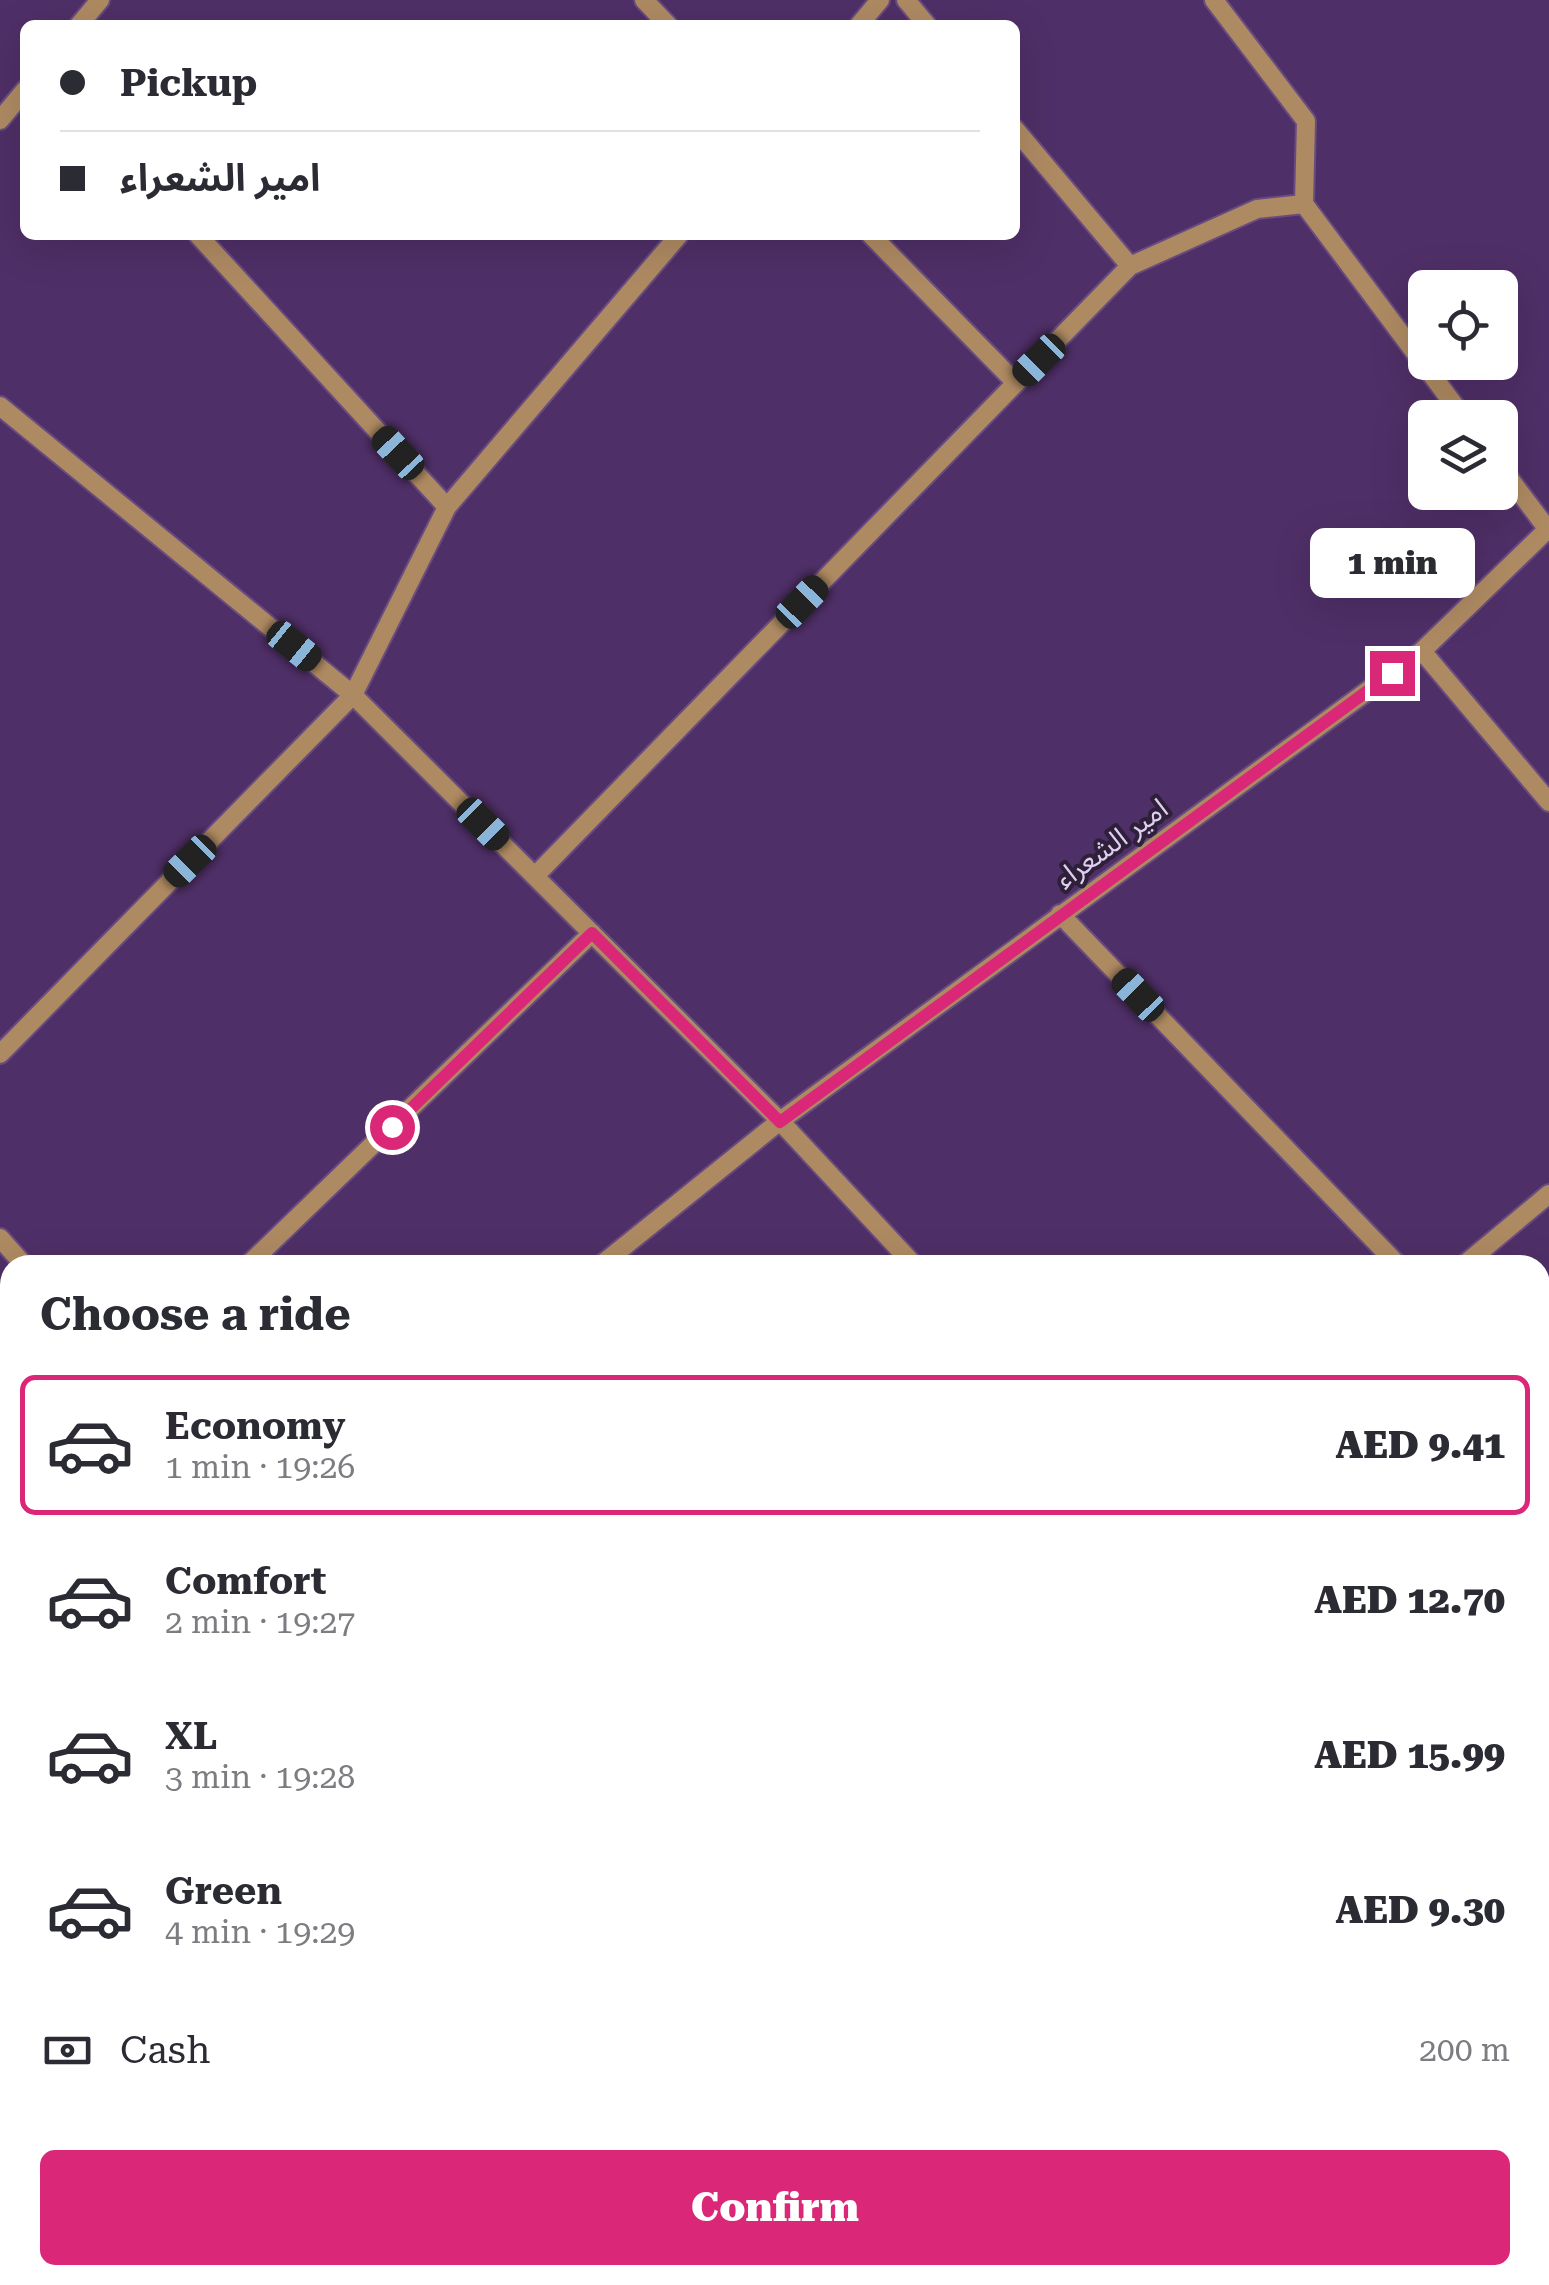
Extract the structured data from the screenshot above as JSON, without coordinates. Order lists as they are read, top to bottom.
{
  "streets": {
    "street": ["امير الشعراء"]
  },
  "page": {
    "banner": ["Pickup", "امير الشعراء"],
    "bubble": "1 min",
    "heading": "Choose a ride",
    "list": [
      {
        "name": "Economy",
        "note": "1 min · 19:26",
        "value": "AED 9.41"
      },
      {
        "name": "Comfort",
        "note": "2 min · 19:27",
        "value": "AED 12.70"
      },
      {
        "name": "XL",
        "note": "3 min · 19:28",
        "value": "AED 15.99"
      },
      {
        "name": "Green",
        "note": "4 min · 19:29",
        "value": "AED 9.30"
      }
    ],
    "pay": ["Cash", "200 m"],
    "buttons": "Confirm"
  }
}
